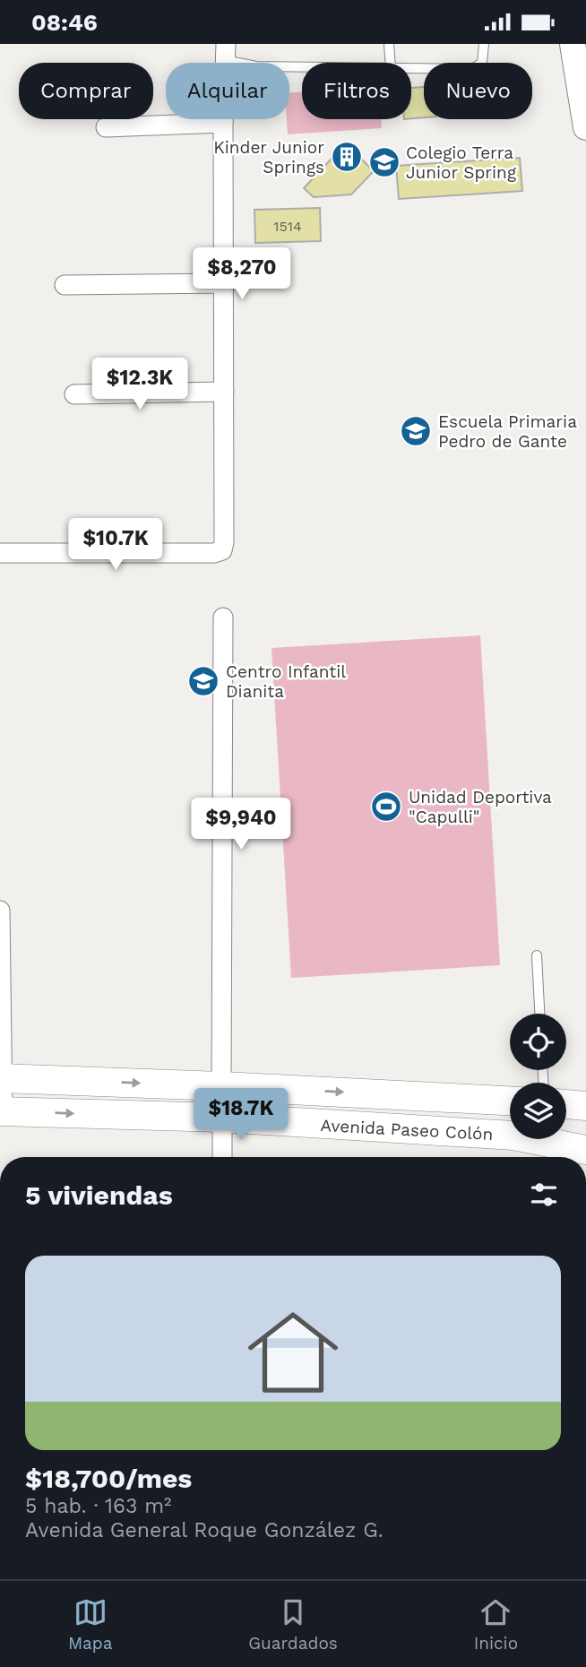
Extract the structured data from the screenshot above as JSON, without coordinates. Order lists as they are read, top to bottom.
{
  "streets": {
    "main road": ["Avenida Paseo Colón"]
  },
  "places": {
    "building": ["Kinder Junior Springs"],
    "school or university": ["Colegio Terra Junior Spring", "Escuela Primaria Pedro de Gante", "Centro Infantil Dianita"],
    "sports": ["Unidad Deportiva \"Capulli\""]
  },
  "house_numbers": ["1514"],
  "page": {
    "status": "08:46",
    "chip": [
      "Comprar",
      "Alquilar",
      "Filtros",
      "Nuevo"
    ],
    "price": [
      "$8,270",
      "$12.3K",
      "$10.7K",
      "$9,940",
      "$18.7K"
    ],
    "heading": "5 viviendas",
    "list": [
      {
        "name": "$18,700/mes",
        "note": "5 hab. · 163 m² · Avenida General Roque González G."
      }
    ],
    "tabs": ["Mapa", "Guardados", "Inicio"]
  }
}
